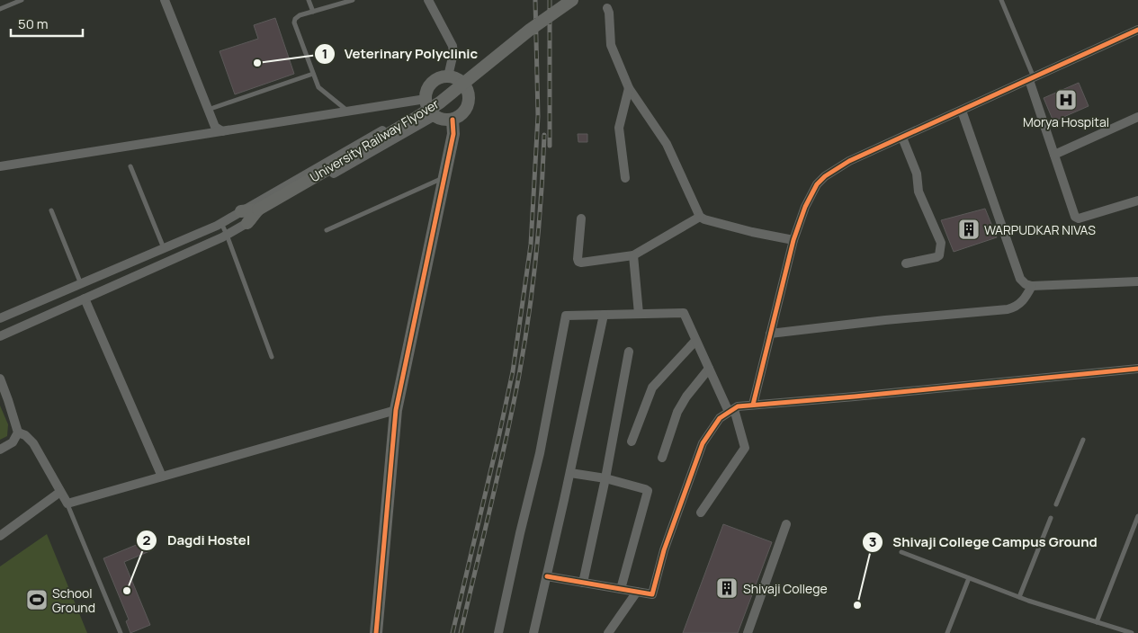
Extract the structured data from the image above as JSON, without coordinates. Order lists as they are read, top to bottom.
{
  "streets": {
    "street": ["University Railway Flyover"]
  },
  "places": {
    "other": ["Veterinary Polyclinic", "Dagdi Hostel", "Shivaji College Campus Ground"],
    "hospital": ["Morya Hospital"],
    "building": ["WARPUDKAR NIVAS", "Shivaji College"],
    "sports": ["School Ground"]
  },
  "scale_bar": "50 m"
}
